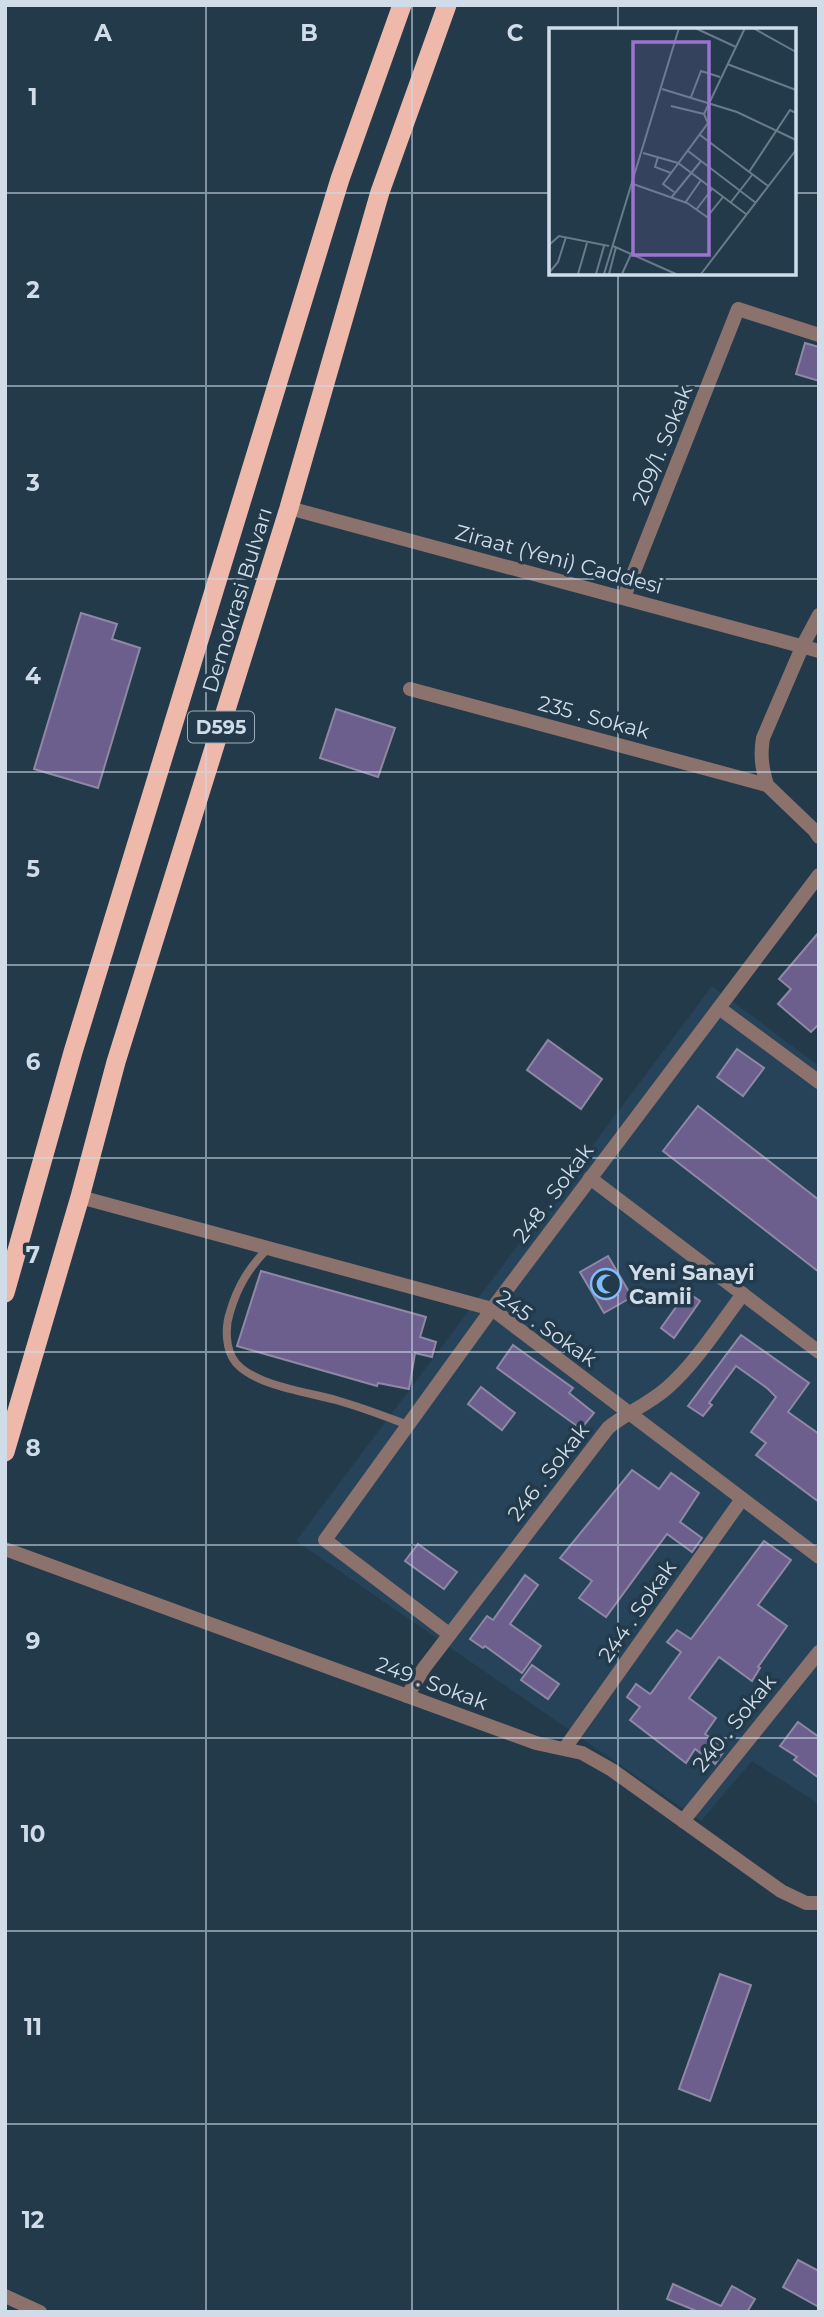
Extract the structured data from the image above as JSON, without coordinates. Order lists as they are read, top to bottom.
{
  "streets": {
    "highway": ["Demokrasi Bulvarı", "D595"],
    "street": [
      "209/1. Sokak",
      "Ziraat (Yeni) Caddesi",
      "235 . Sokak",
      "248 . Sokak",
      "245 . Sokak",
      "246 . Sokak",
      "244 . Sokak",
      "249 . Sokak",
      "240 . Sokak"
    ]
  },
  "crossings": [
    ["209/1. Sokak", "Ziraat (Yeni) Caddesi"],
    ["Ziraat (Yeni) Caddesi", "Demokrasi Bulvarı"],
    ["Demokrasi Bulvarı", "245 . Sokak"],
    ["248 . Sokak", "245 . Sokak"],
    ["248 . Sokak", "246 . Sokak"],
    ["245 . Sokak", "246 . Sokak"],
    ["245 . Sokak", "244 . Sokak"],
    ["246 . Sokak", "249 . Sokak"],
    ["244 . Sokak", "249 . Sokak"],
    ["249 . Sokak", "240 . Sokak"]
  ],
  "places": {
    "mosque": ["Yeni Sanayi Camii"]
  },
  "grid": {
    "columns": ["A", "B", "C"],
    "rows": [
      "1",
      "2",
      "3",
      "4",
      "5",
      "6",
      "7",
      "8",
      "9",
      "10",
      "11",
      "12"
    ]
  }
}
